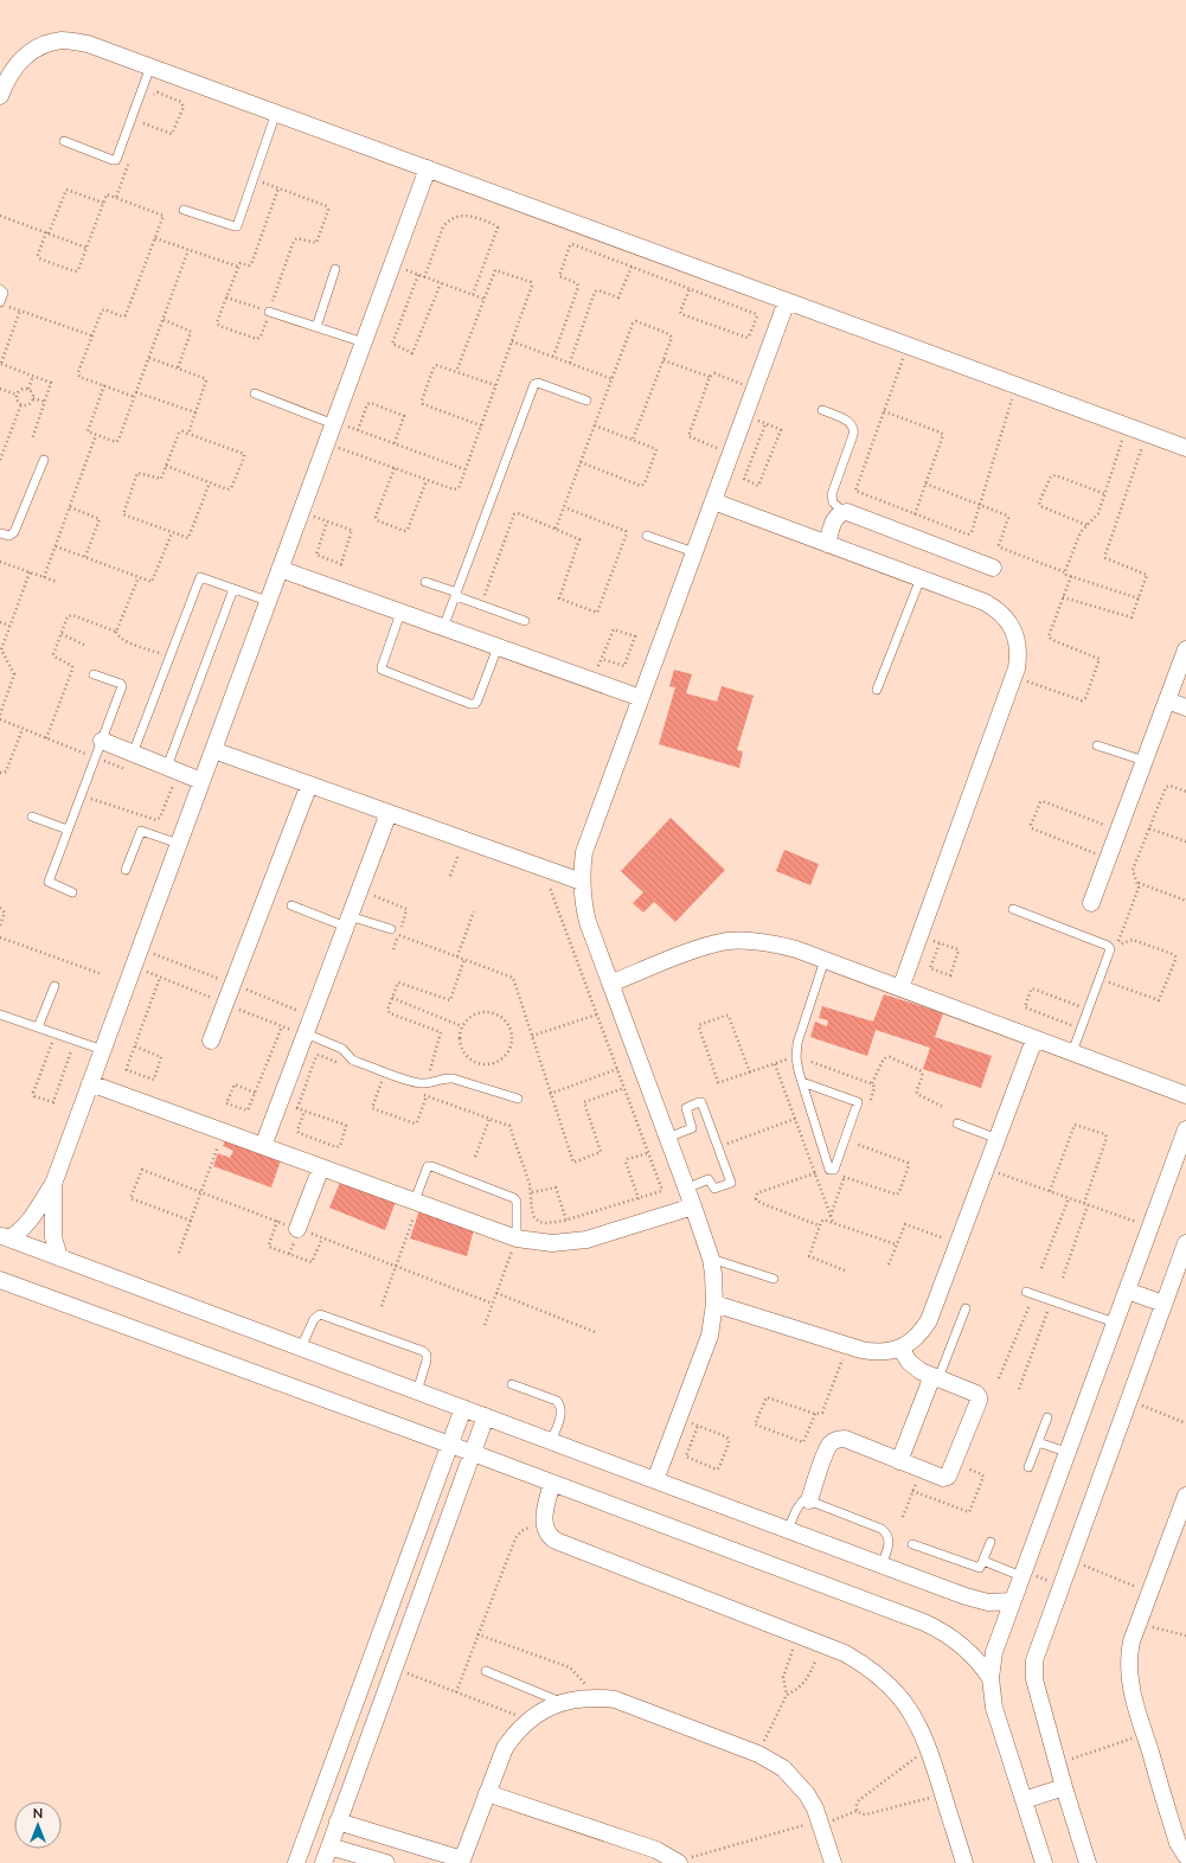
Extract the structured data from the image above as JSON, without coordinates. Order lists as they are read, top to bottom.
{
  "north": "top"
}
